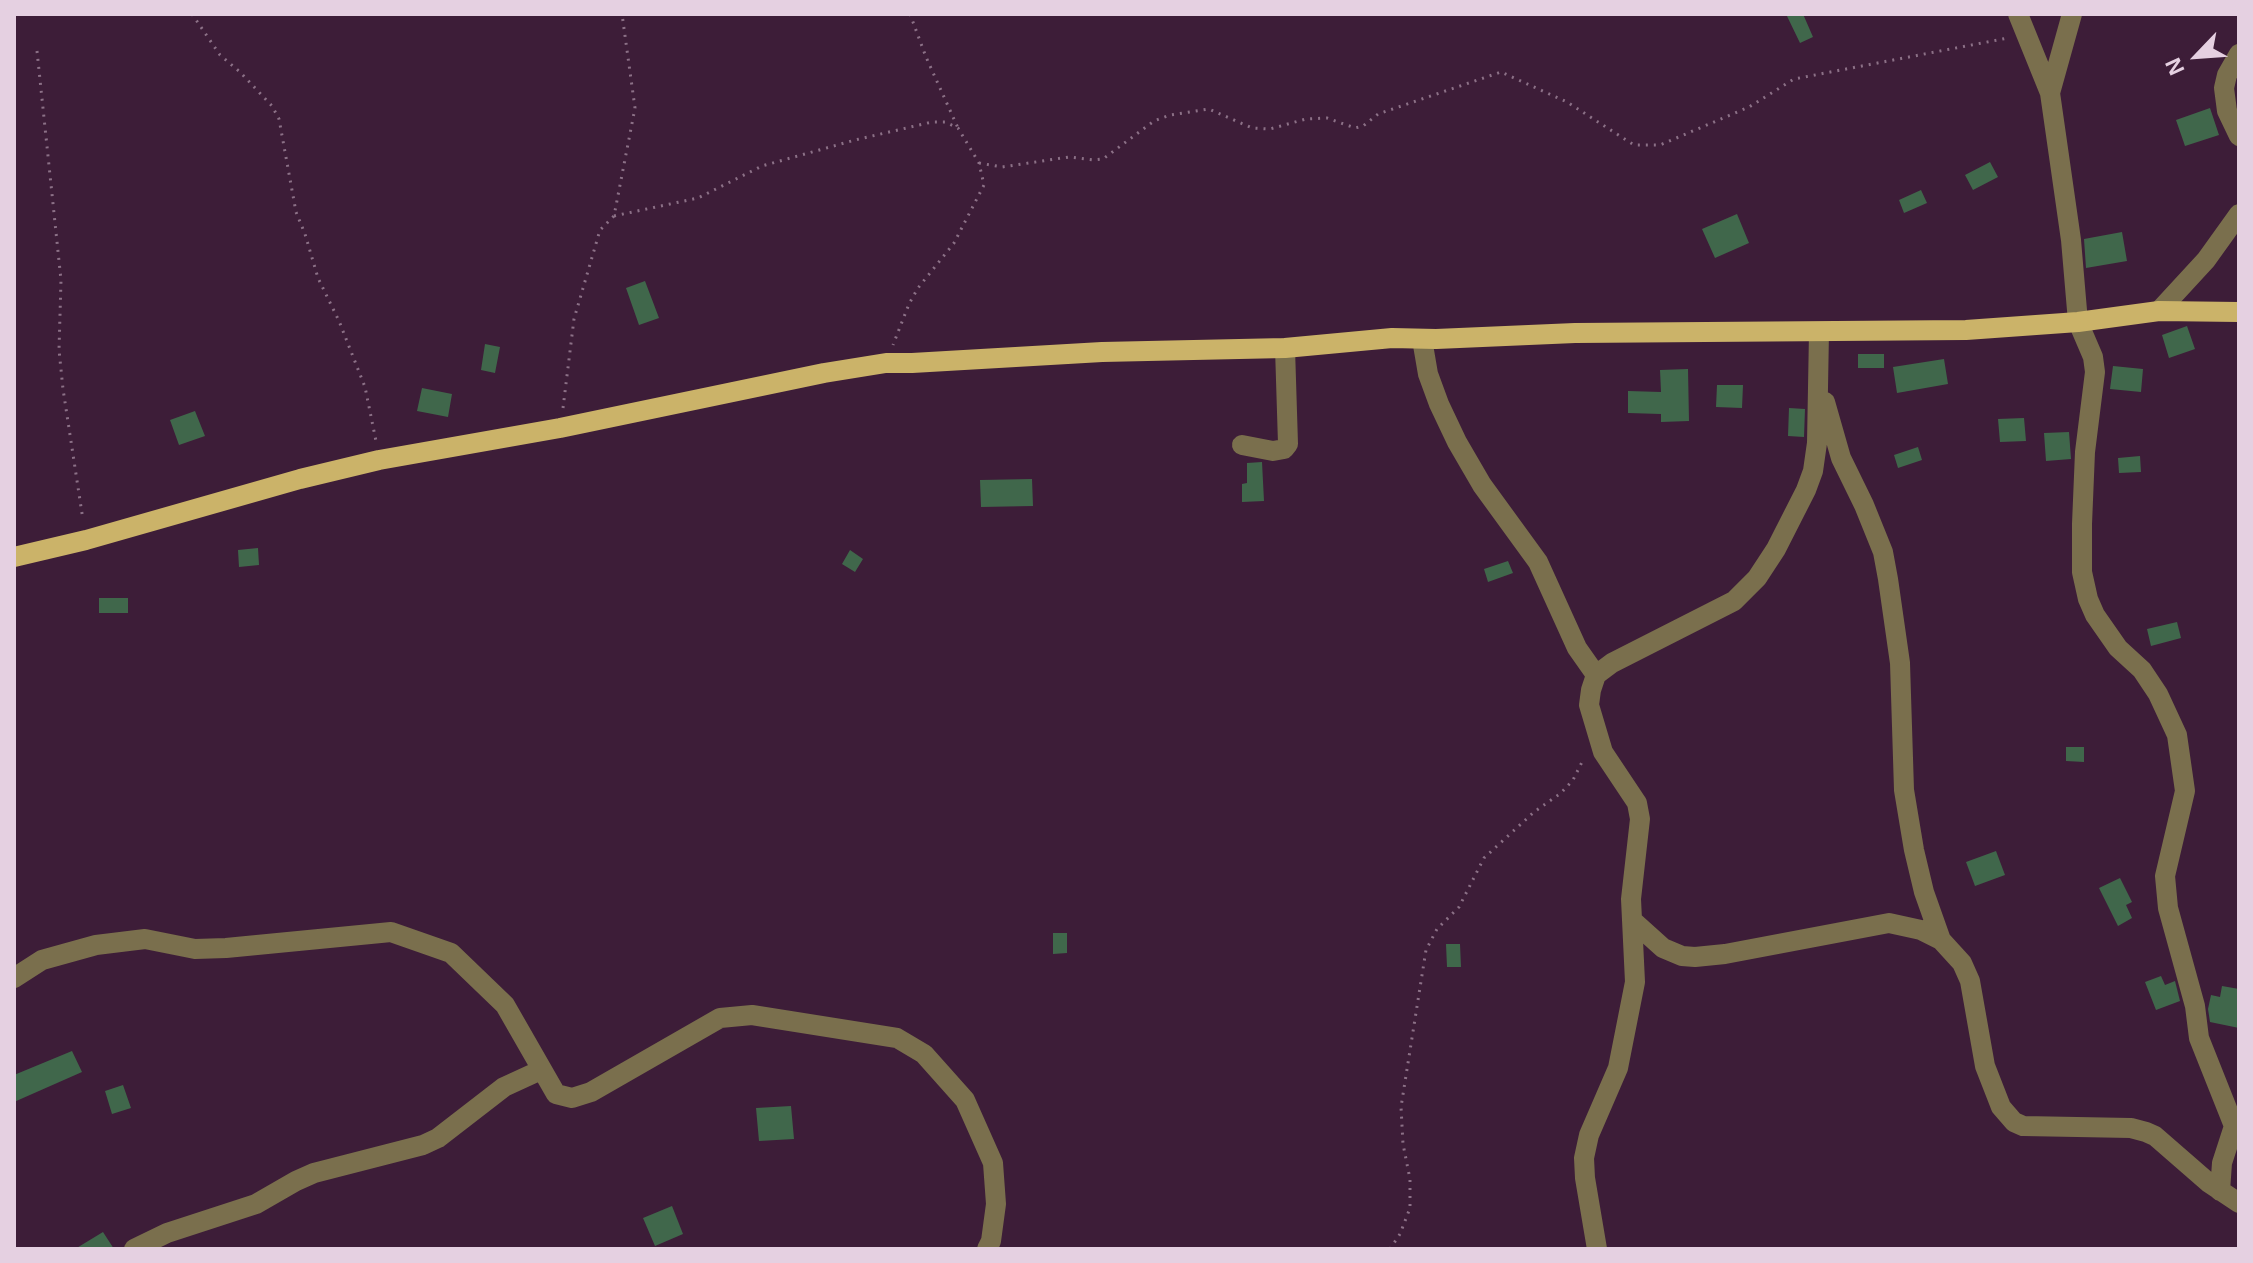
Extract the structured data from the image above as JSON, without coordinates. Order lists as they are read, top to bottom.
{
  "north": "bottom left"
}
